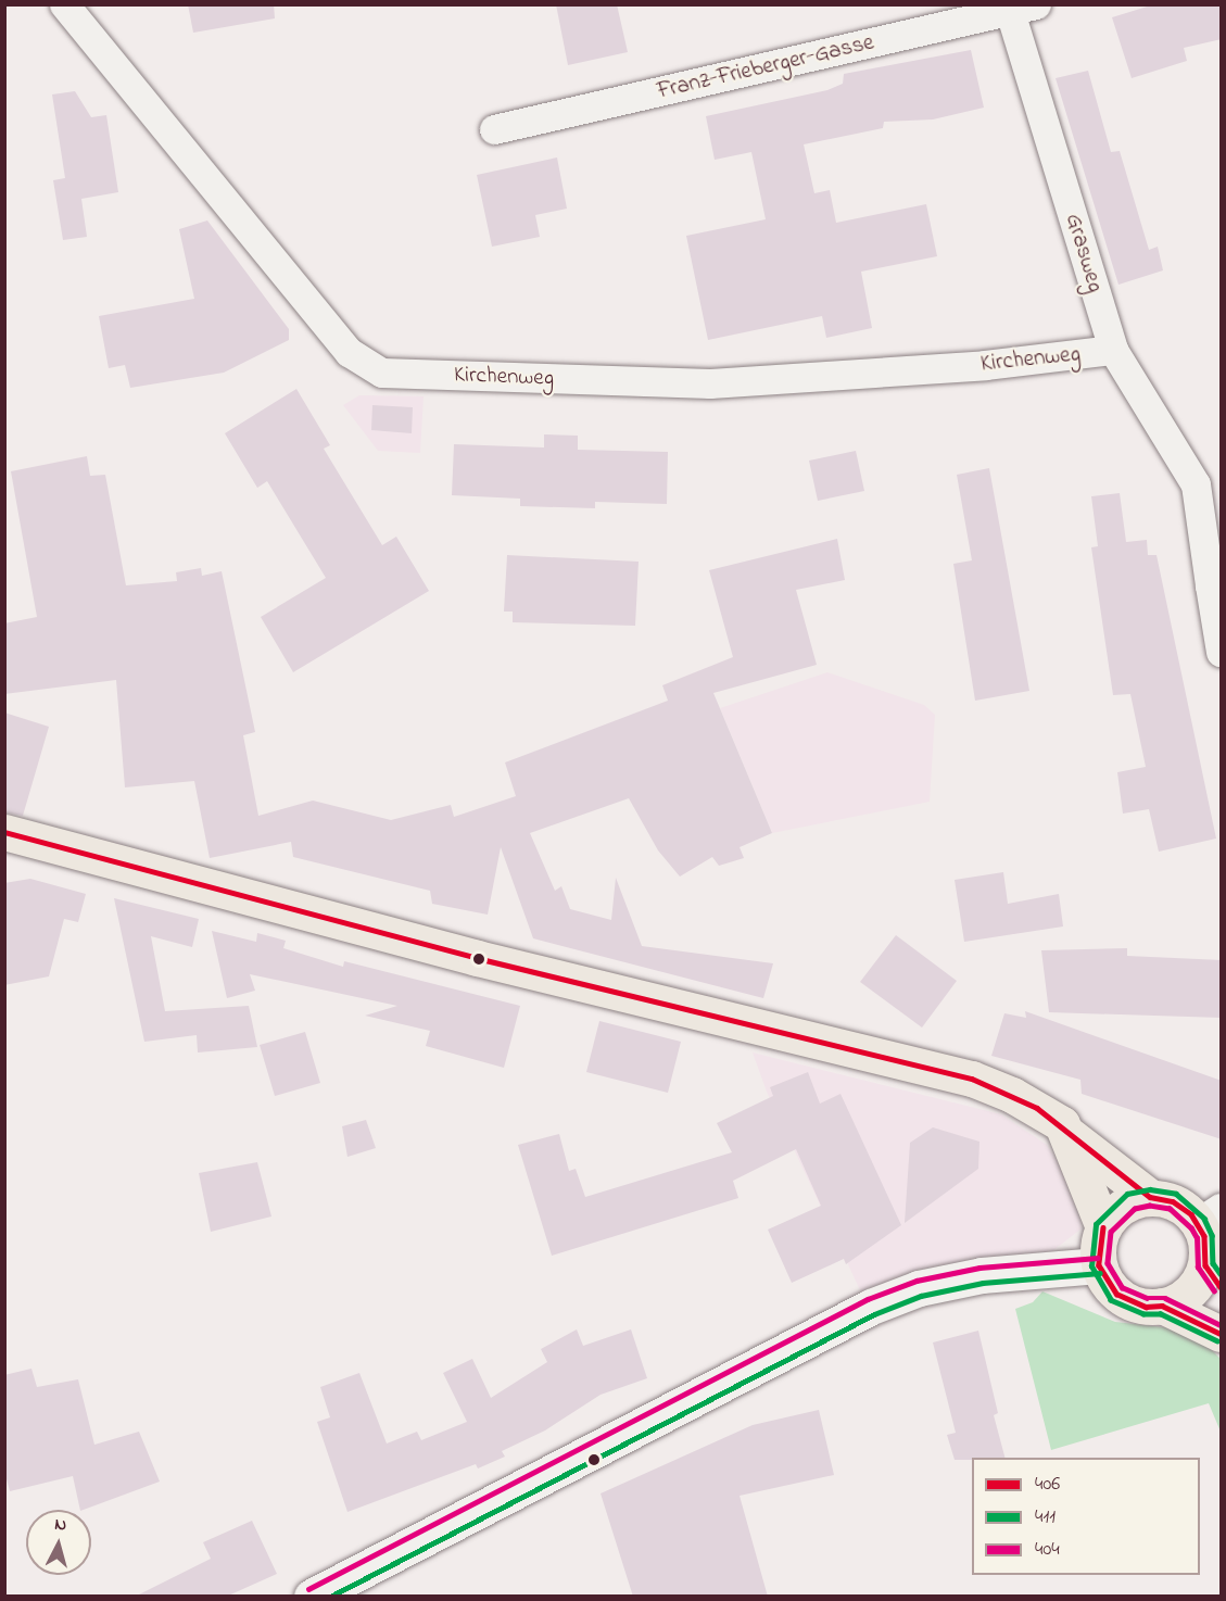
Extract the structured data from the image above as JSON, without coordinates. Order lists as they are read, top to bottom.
{
  "streets": {
    "street": ["Franz-Frieberger-Gasse", "Grasweg", "Kirchenweg"]
  },
  "crossings": [
    ["Franz-Frieberger-Gasse", "Grasweg"],
    ["Grasweg", "Kirchenweg"]
  ],
  "lines": ["transit line 406", "transit line 411", "transit line 404"],
  "legend": ["406", "411", "404"],
  "north": "top"
}
